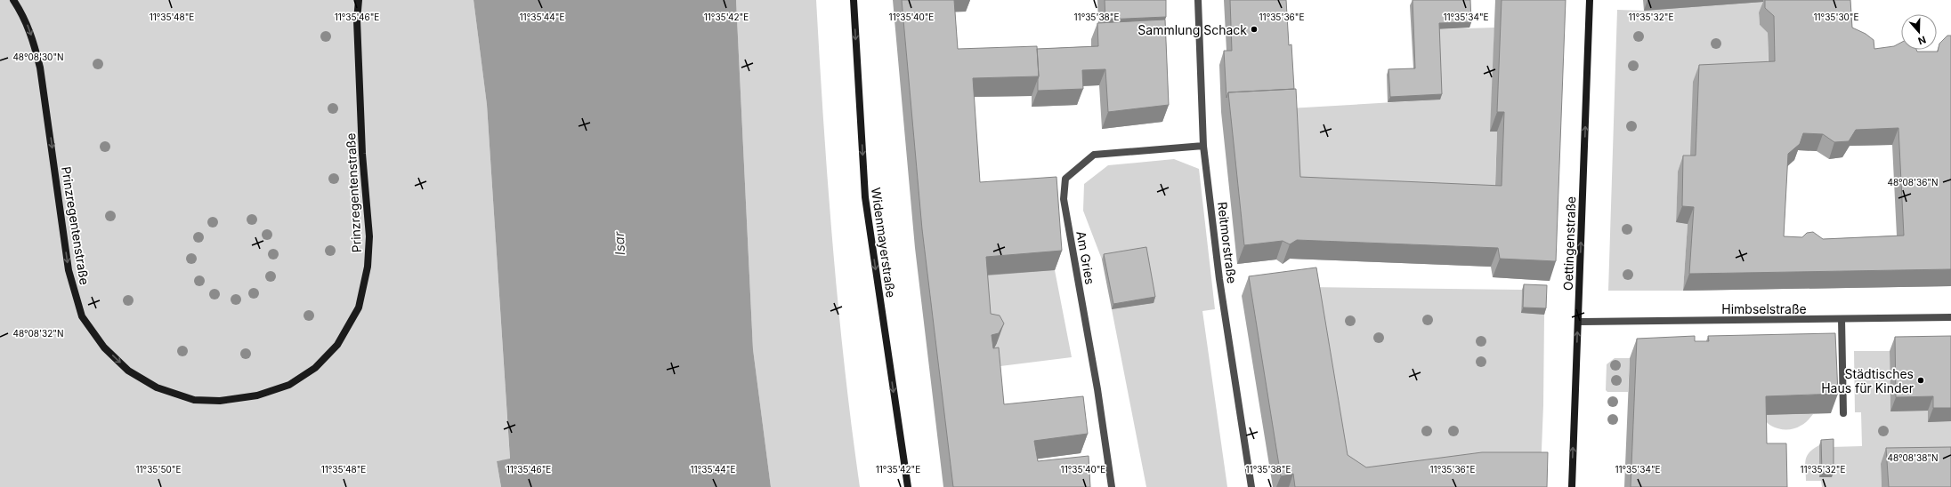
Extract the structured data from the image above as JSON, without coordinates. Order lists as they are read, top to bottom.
{
  "streets": {
    "main road": ["Prinzregentenstraße", "Widenmayerstraße", "Oettingenstraße"],
    "street": ["Reitmorstraße", "Am Gries", "Himbselstraße"]
  },
  "crossings": [
    ["Reitmorstraße", "Am Gries"],
    ["Oettingenstraße", "Himbselstraße"]
  ],
  "one_way": ["Widenmayerstraße", "Oettingenstraße"],
  "water": ["Isar"],
  "places": ["Sammlung Schack", "Städtisches Haus für Kinder"],
  "north": "bottom",
  "coordinates": [
    "11°35'48\"E",
    "11°35'46\"E",
    "11°35'44\"E",
    "11°35'42\"E",
    "11°35'40\"E",
    "11°35'38\"E",
    "11°35'34\"E",
    "11°35'32\"E",
    "11°35'36\"E",
    "11°35'30\"E",
    "48°08'30\"N",
    "48°08'36\"N",
    "48°08'32\"N",
    "48°08'38\"N",
    "11°35'50\"E"
  ]
}
